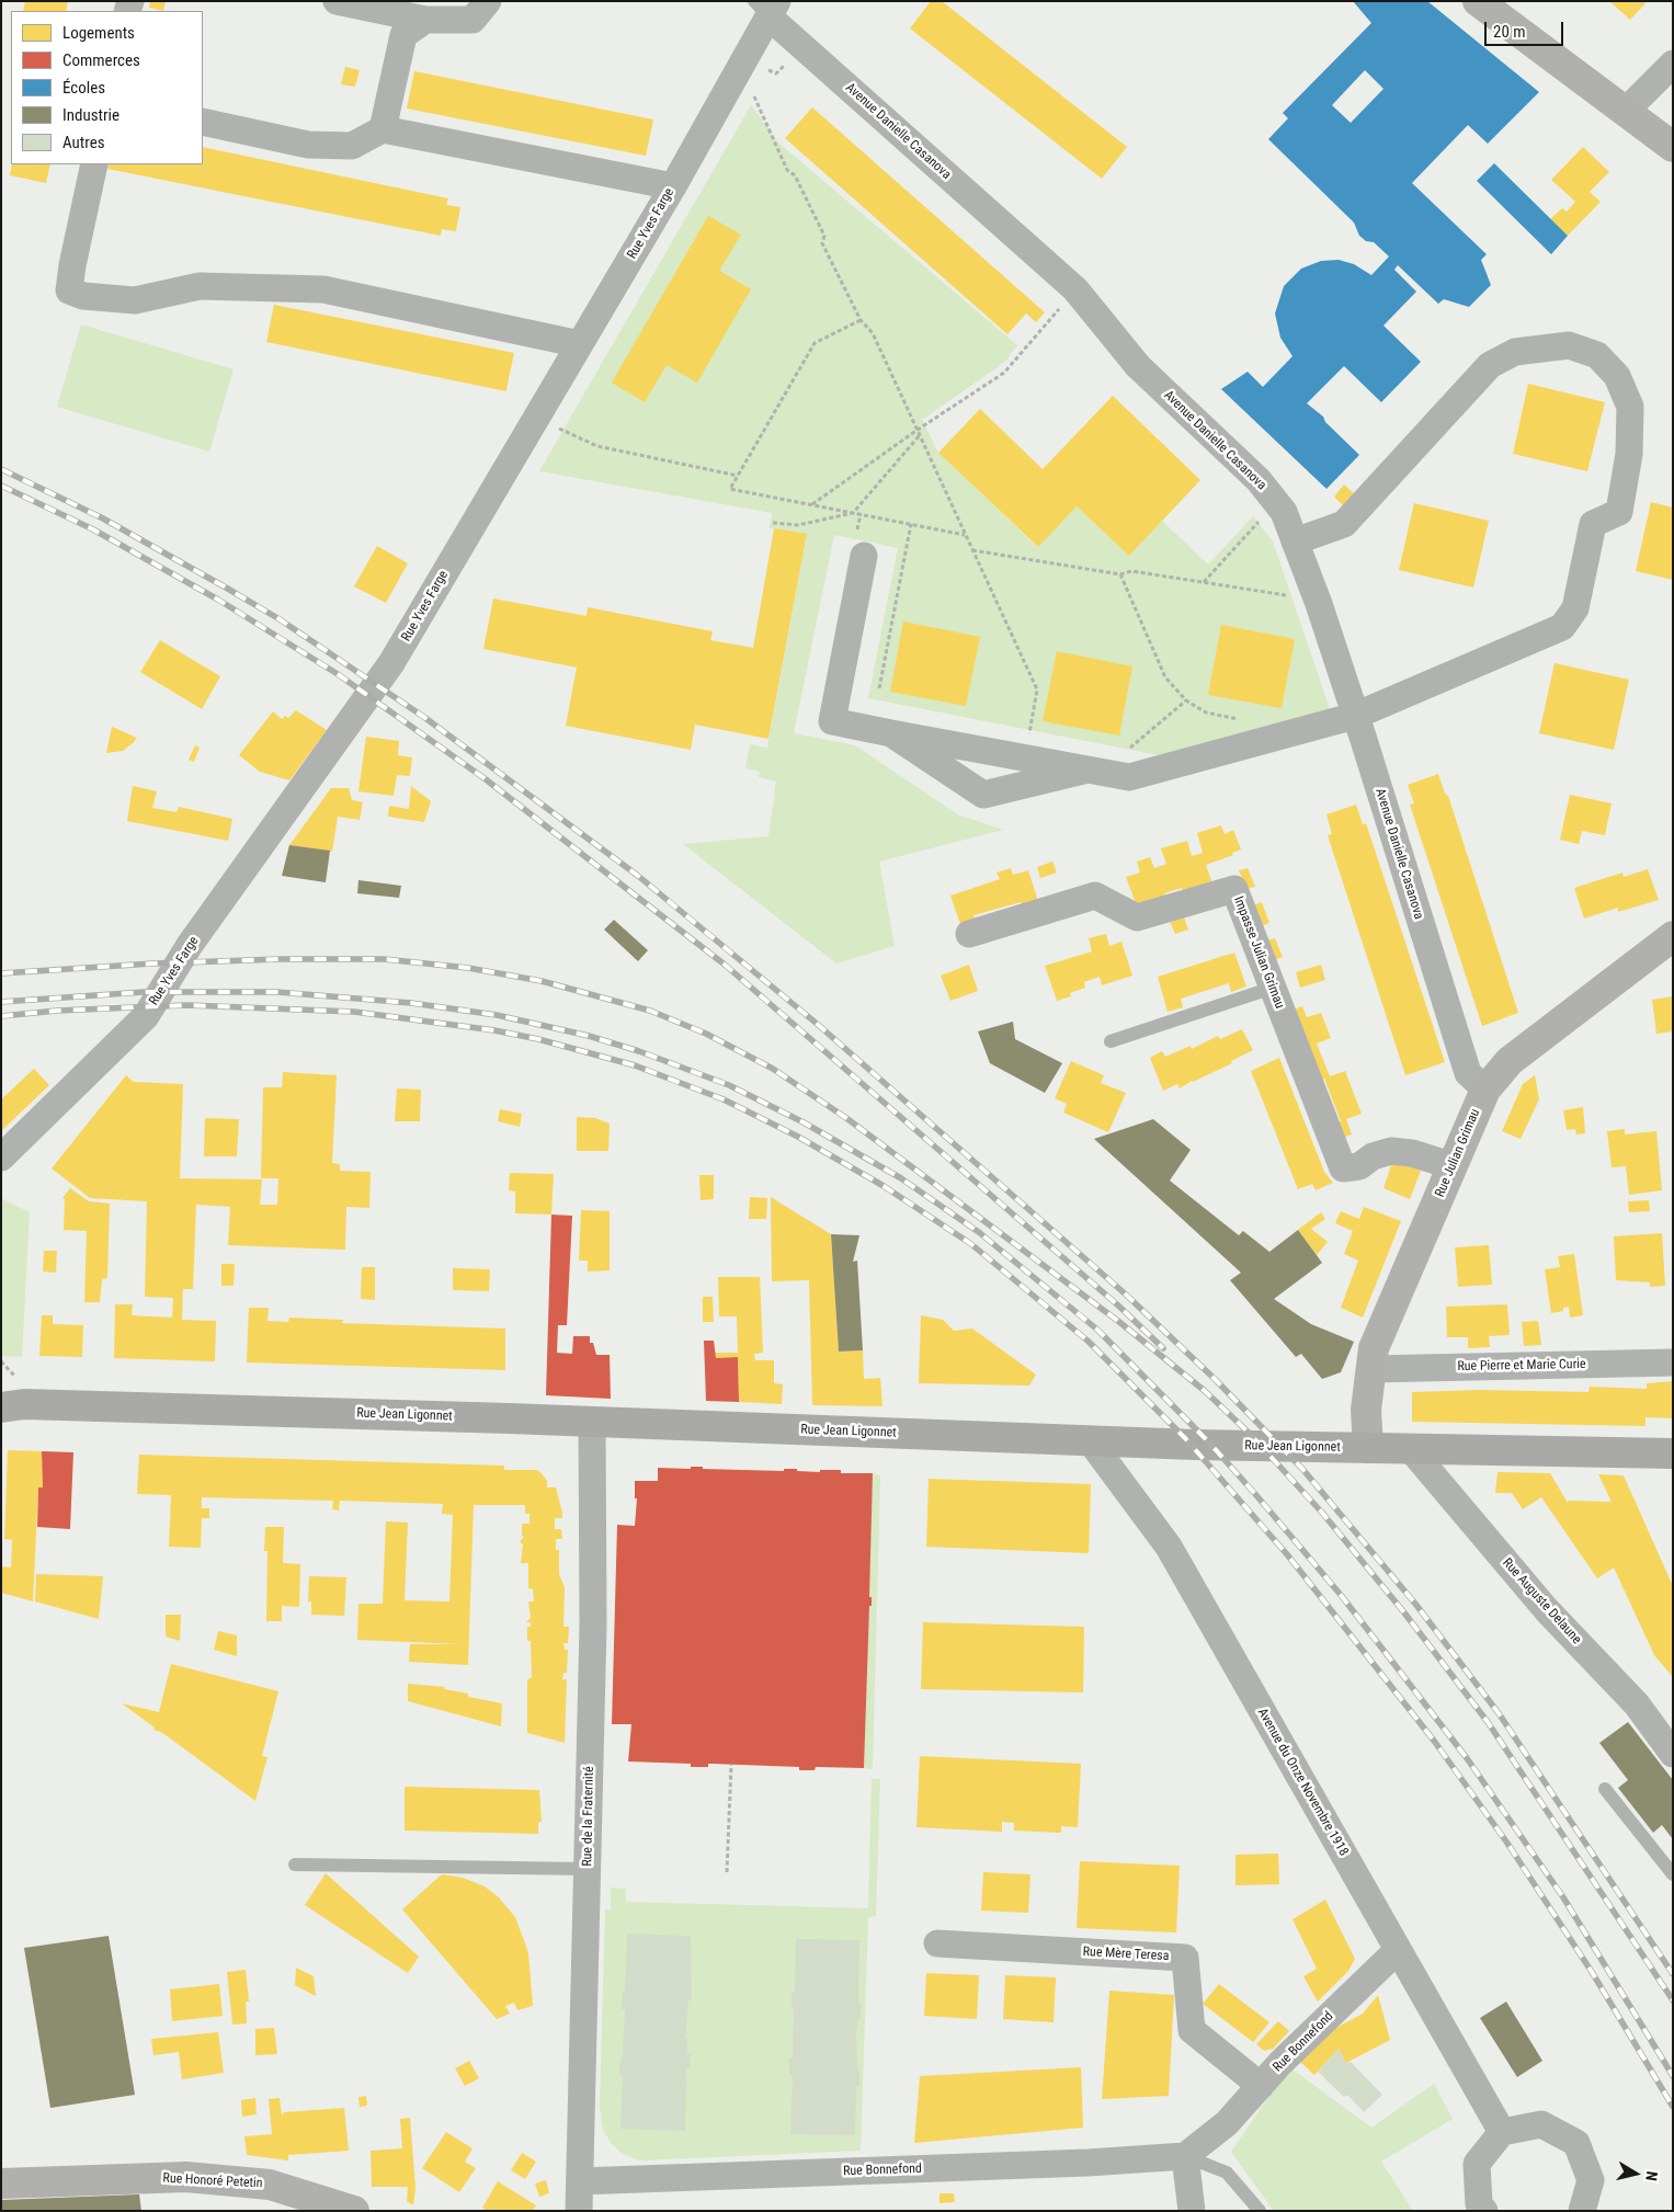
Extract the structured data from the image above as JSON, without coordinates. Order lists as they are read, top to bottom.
{
  "streets": {
    "main road": ["Rue Jean Ligonnet"],
    "street": [
      "Avenue Danielle Casanova",
      "Rue Yves Farge",
      "Impasse Julian Grimau",
      "Rue Julian Grimau",
      "Rue Pierre et Marie Curie",
      "Rue Auguste Delaune",
      "Avenue du Onze Novembre 1918",
      "Rue de la Fraternité",
      "Rue Mère Teresa",
      "Rue Bonnefond",
      "Rue Honoré Petetin"
    ]
  },
  "crossings": [
    ["Avenue Danielle Casanova", "Rue Yves Farge"],
    ["Avenue Danielle Casanova", "Rue Julian Grimau"],
    ["Impasse Julian Grimau", "Rue Julian Grimau"],
    ["Rue Julian Grimau", "Rue Pierre et Marie Curie"],
    ["Rue Julian Grimau", "Rue Jean Ligonnet"],
    ["Rue Jean Ligonnet", "Rue Auguste Delaune"],
    ["Rue Jean Ligonnet", "Avenue du Onze Novembre 1918"],
    ["Rue Jean Ligonnet", "Rue de la Fraternité"],
    ["Avenue du Onze Novembre 1918", "Rue Bonnefond"],
    ["Rue de la Fraternité", "Rue Bonnefond"],
    ["Rue Mère Teresa", "Rue Bonnefond"]
  ],
  "legend": [
    "Logements",
    "Commerces",
    "Écoles",
    "Industrie",
    "Autres"
  ],
  "scale_bar": "20 m",
  "north": "right"
}
